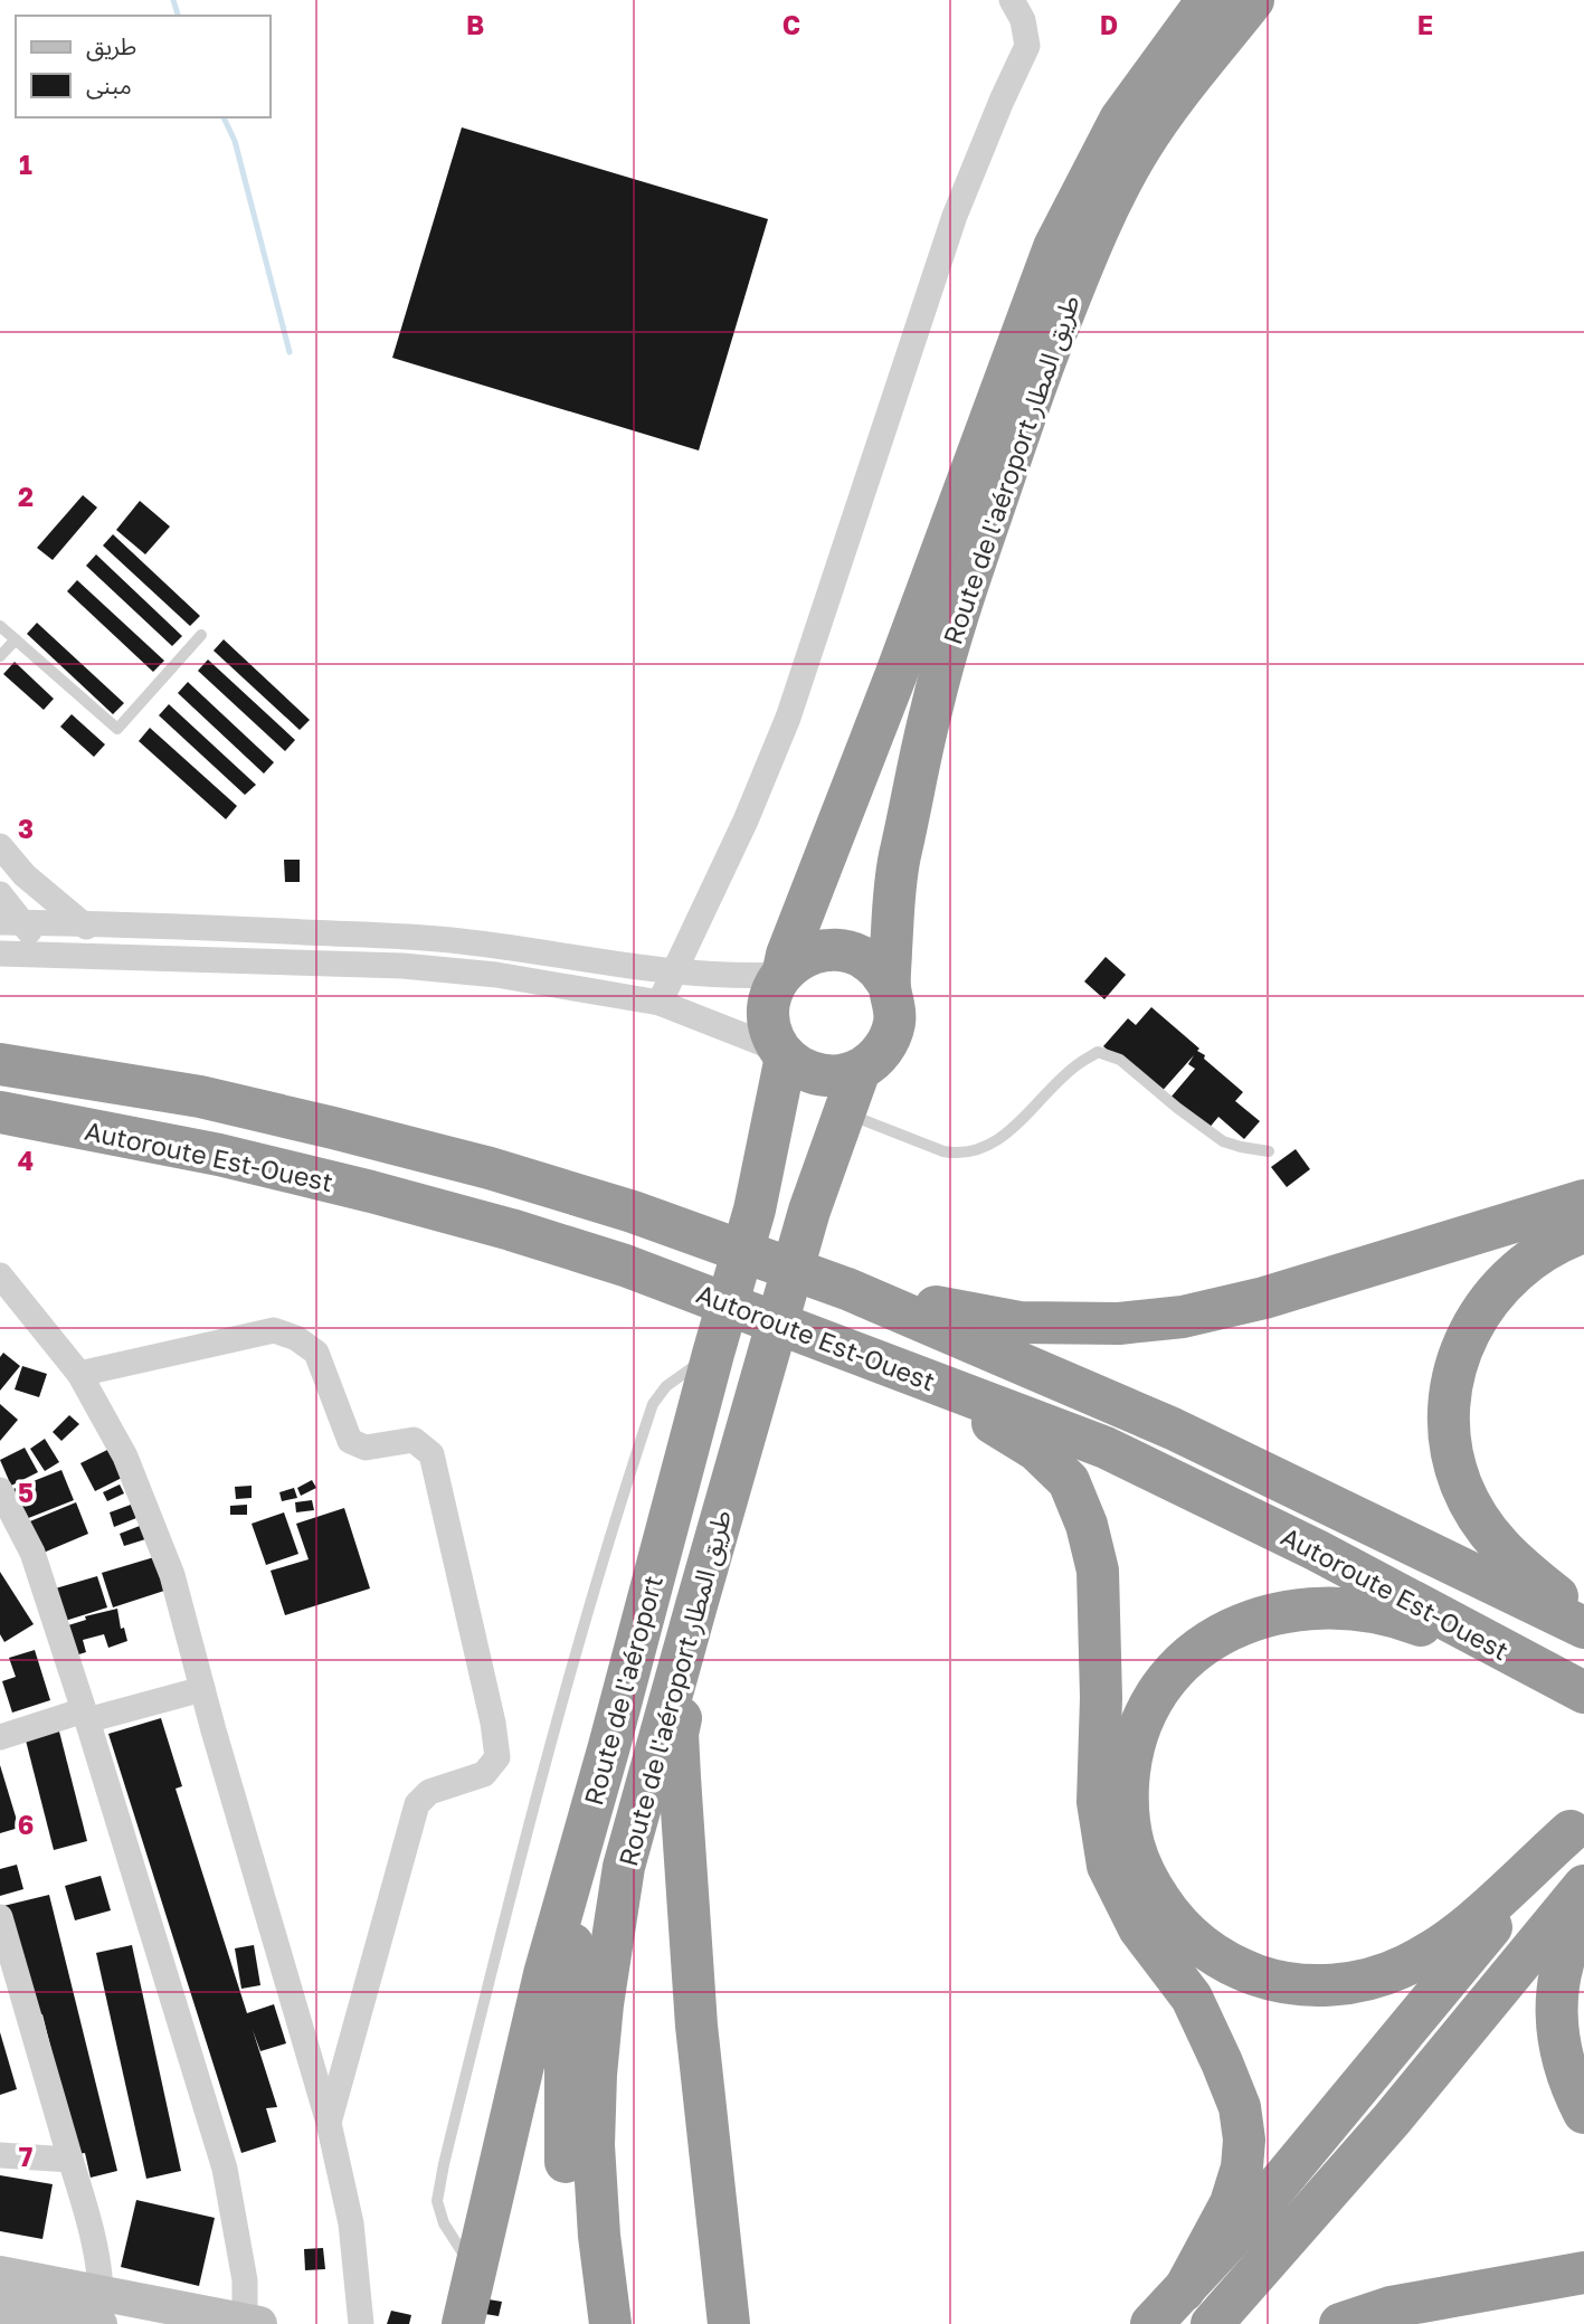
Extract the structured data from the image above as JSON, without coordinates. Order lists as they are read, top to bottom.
{
  "streets": {
    "highway": ["Route de l'aéroport طريق المطار", "Autoroute Est-Ouest", "Route de l'aéroport"]
  },
  "crossings": [
    ["Route de l'aéroport طريق المطار", "Route de l'aéroport"]
  ],
  "legend": ["طريق", "مبنى"],
  "grid": {
    "columns": [
      "B",
      "C",
      "D",
      "E"
    ],
    "rows": [
      "1",
      "2",
      "3",
      "4",
      "5",
      "6",
      "7"
    ]
  }
}
